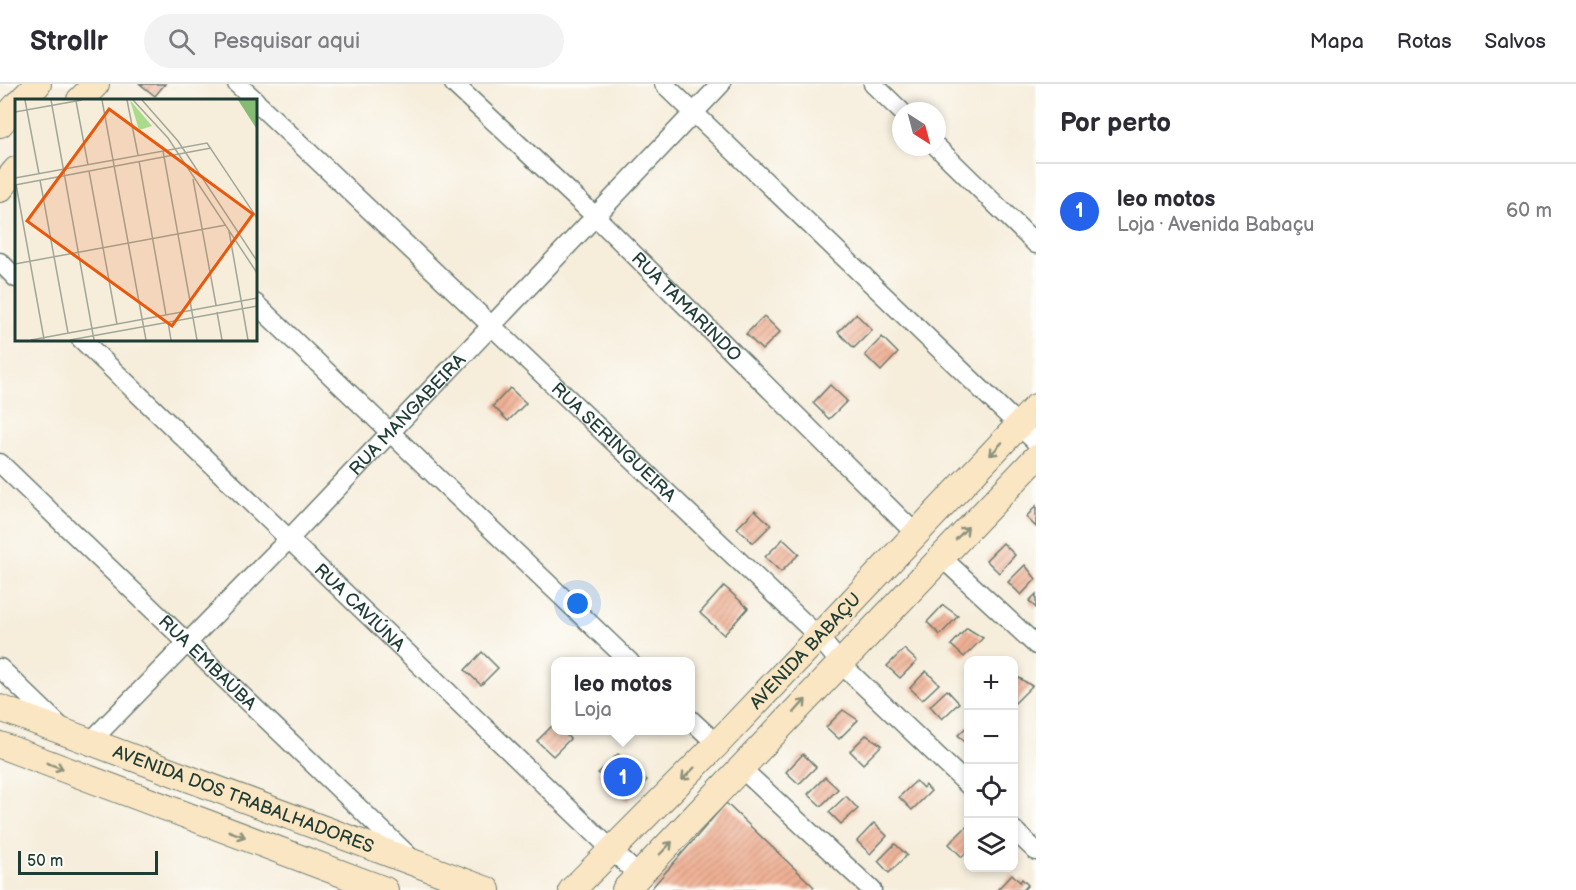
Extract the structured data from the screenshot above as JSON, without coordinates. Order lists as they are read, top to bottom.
{
  "streets": {
    "street": [
      "RUA TAMARINDO",
      "RUA MANGABEIRA",
      "RUA SERINGUEIRA",
      "RUA CAVIÚNA",
      "AVENIDA BABAÇU",
      "RUA EMBAÚBA",
      "AVENIDA DOS TRABALHADORES"
    ]
  },
  "crossings": [
    ["RUA TAMARINDO", "RUA MANGABEIRA"],
    ["RUA TAMARINDO", "AVENIDA BABAÇU"],
    ["RUA MANGABEIRA", "RUA SERINGUEIRA"],
    ["RUA MANGABEIRA", "RUA CAVIÚNA"],
    ["RUA MANGABEIRA", "RUA EMBAÚBA"],
    ["RUA MANGABEIRA", "AVENIDA DOS TRABALHADORES"],
    ["RUA SERINGUEIRA", "AVENIDA BABAÇU"],
    ["RUA CAVIÚNA", "AVENIDA BABAÇU"],
    ["RUA EMBAÚBA", "AVENIDA DOS TRABALHADORES"]
  ],
  "scale_bar": "50 m",
  "north": "bottom right",
  "page": {
    "header": "Strollr",
    "search": "Pesquisar aqui",
    "nav": ["Mapa", "Rotas", "Salvos"],
    "heading": "Por perto",
    "list": [
      {
        "mark": "1",
        "name": "leo motos",
        "note": "Loja · Avenida Babaçu",
        "value": "60 m"
      }
    ],
    "map_buttons": ["+", "−"],
    "popup": ["leo motos", "Loja"],
    "pins": "1",
    "scale": "50 m"
  }
}
